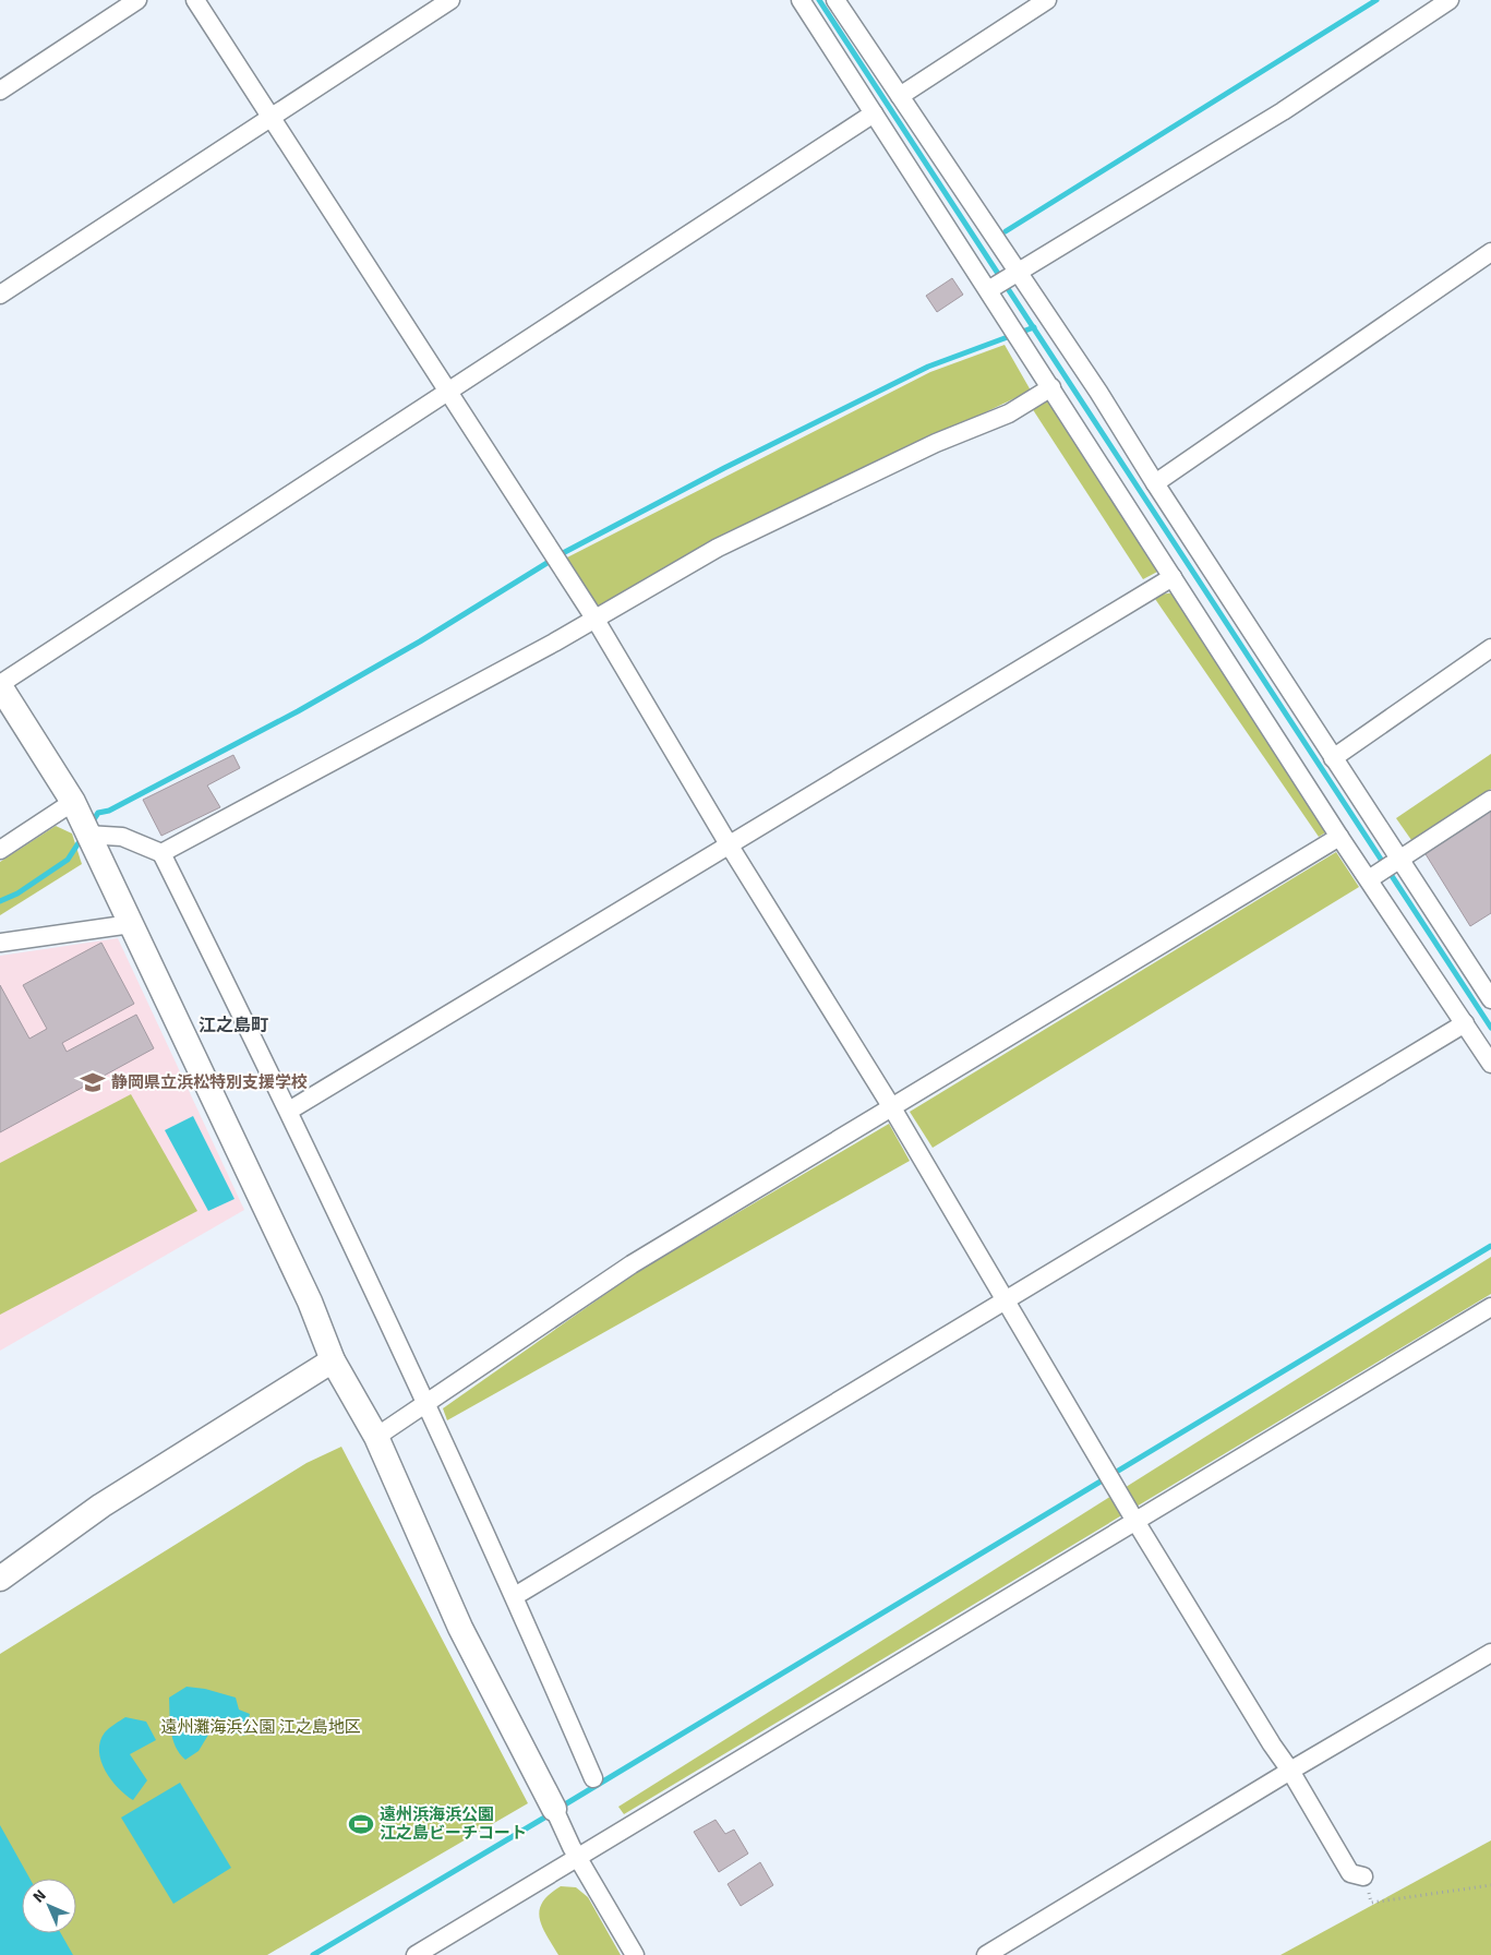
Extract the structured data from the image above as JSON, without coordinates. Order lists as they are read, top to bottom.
{
  "districts": ["江之島町"],
  "parks": ["遠州灘海浜公園 江之島地区"],
  "places": {
    "school or university": ["静岡県立浜松特別支援学校"],
    "sports": ["遠州浜海浜公園 江之島ビーチコート"]
  },
  "north": "top left"
}
